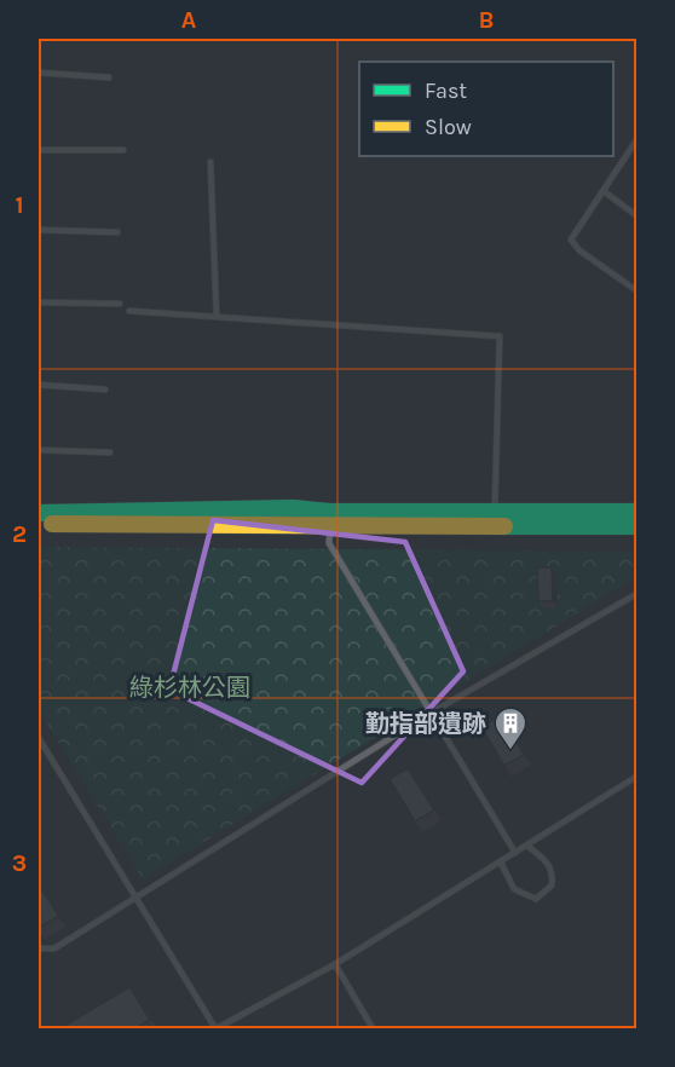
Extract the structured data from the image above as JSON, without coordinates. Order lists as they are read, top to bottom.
{
  "parks": ["綠杉林公園"],
  "places": {
    "building": ["勤指部遺跡"]
  },
  "legend": ["Fast", "Slow"],
  "grid": {
    "columns": ["A", "B"],
    "rows": ["1", "2", "3"]
  }
}
